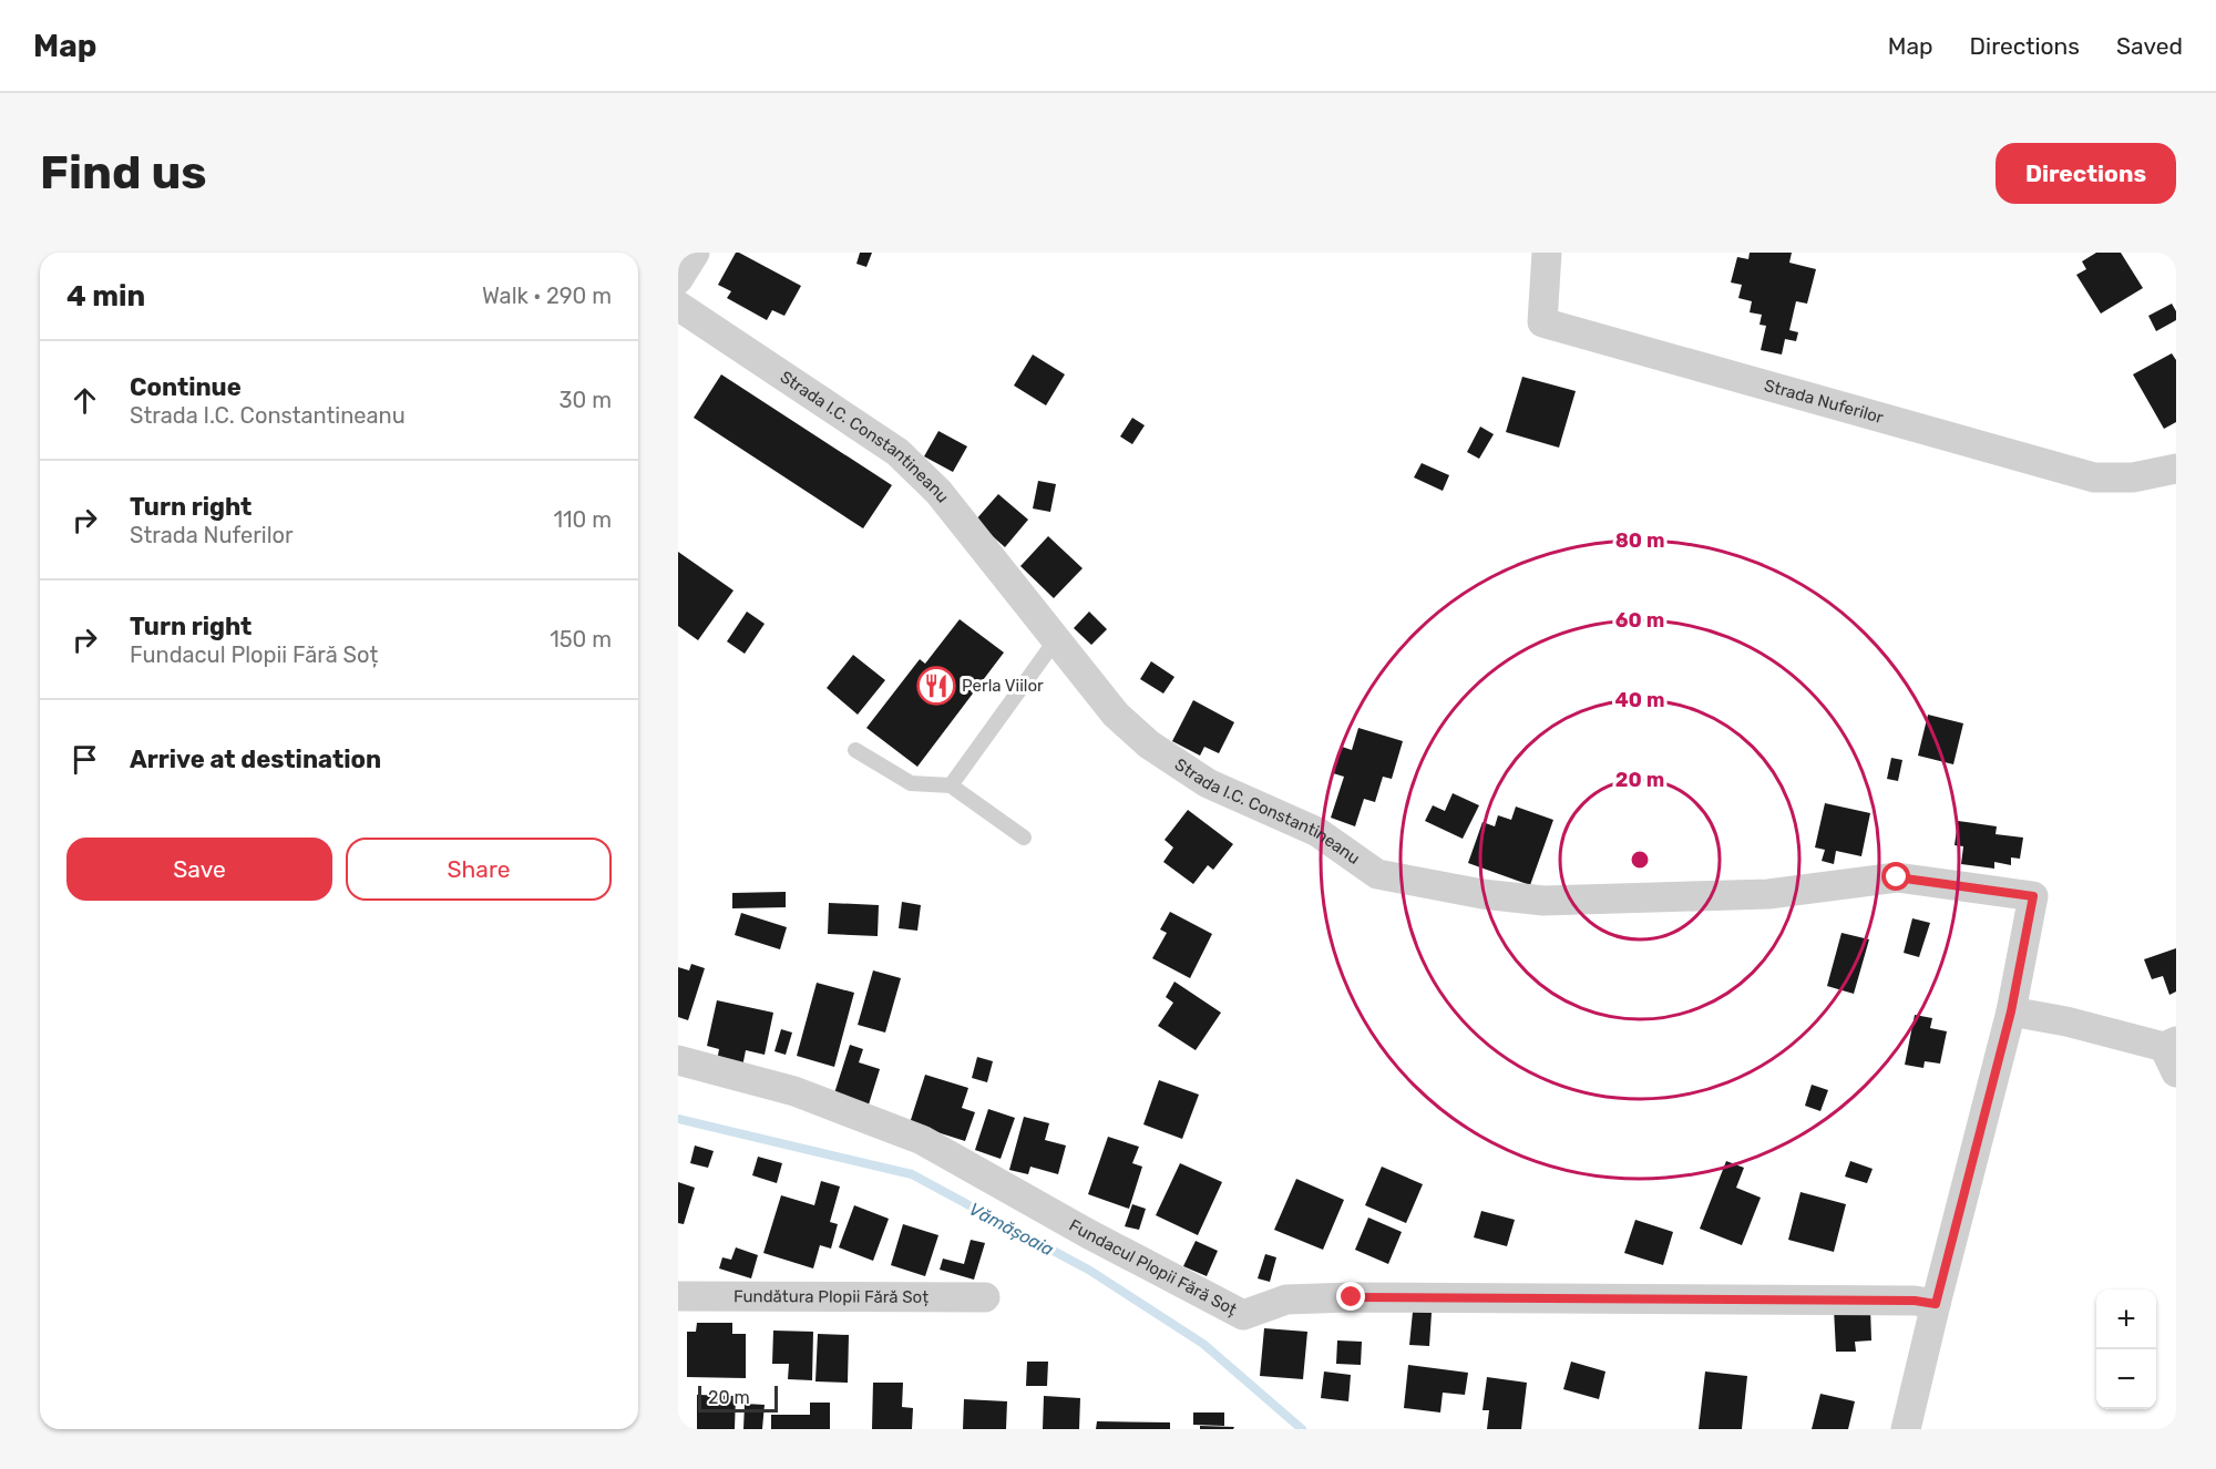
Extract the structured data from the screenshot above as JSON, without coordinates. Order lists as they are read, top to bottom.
{
  "streets": {
    "street": [
      "Strada Nuferilor",
      "Strada I.C. Constantineanu",
      "Fundacul Plopii Fără Soț",
      "Fundătura Plopii Fără Soț"
    ]
  },
  "water": ["Vămășoaia"],
  "places": {
    "restaurant": ["Perla Viilor"]
  },
  "scale_bar": "20 m",
  "page": {
    "header": "Map",
    "nav": ["Map", "Directions", "Saved"],
    "buttons": [
      "Directions",
      ["Save", "Share"]
    ],
    "title": "Find us",
    "heading": ["4 min", "Walk · 290 m"],
    "list": [
      ["Continue", "Strada I.C. Constantineanu", "30 m"],
      ["Turn right", "Strada Nuferilor", "110 m"],
      ["Turn right", "Fundacul Plopii Fără Soț", "150 m"],
      "Arrive at destination"
    ],
    "map_buttons": ["+", "−"],
    "scale": "20 m"
  },
  "rings": [
    "80 m",
    "60 m",
    "40 m",
    "20 m"
  ]
}
